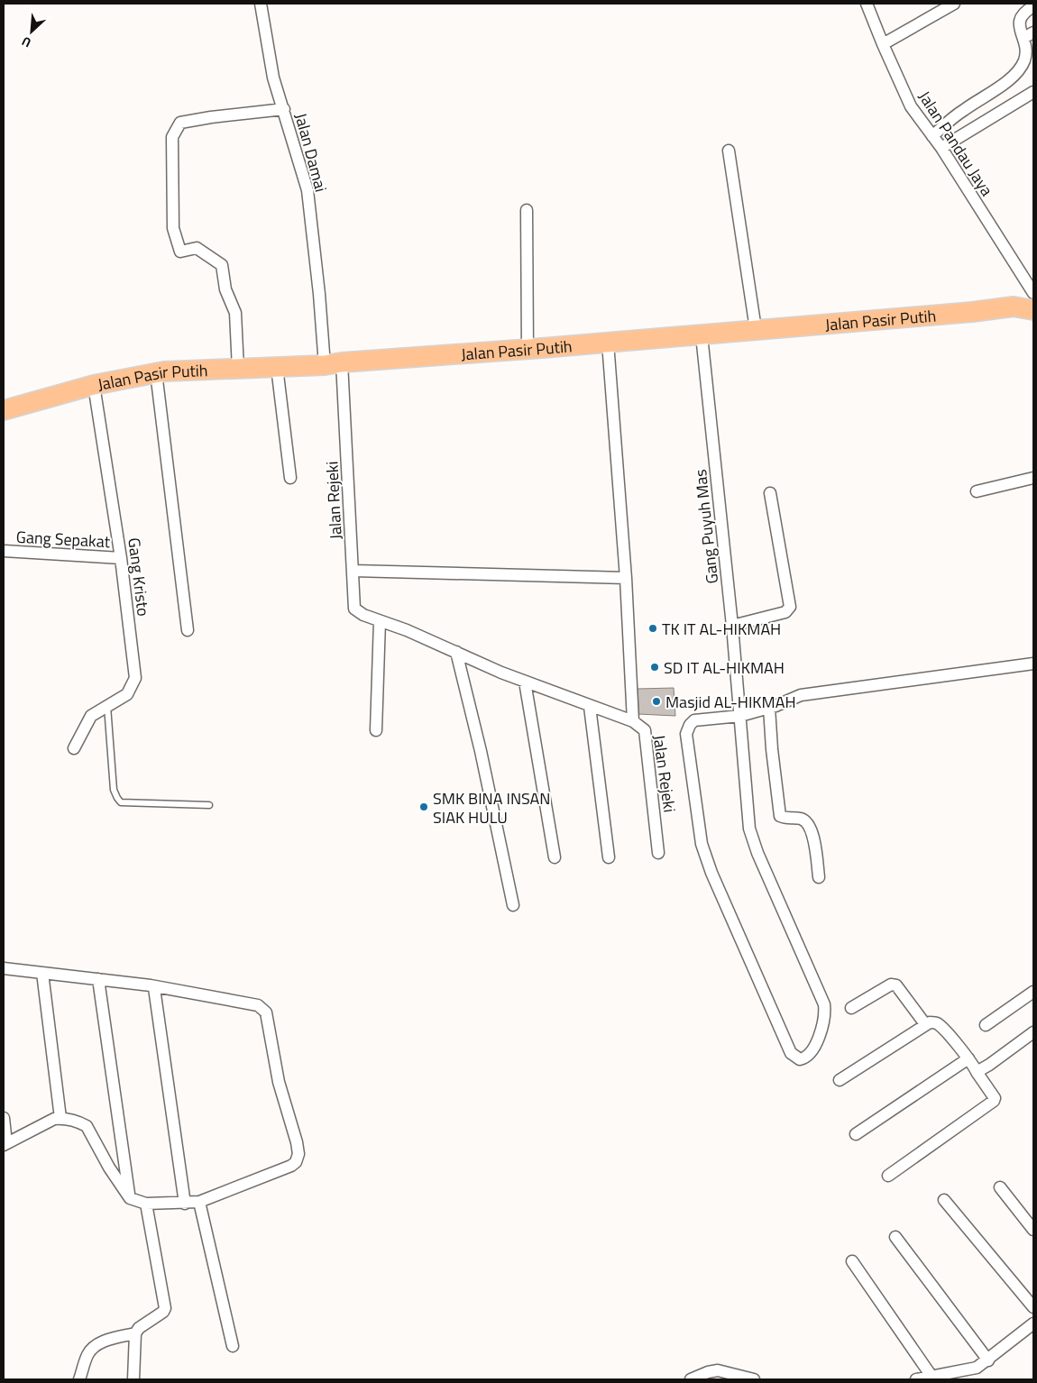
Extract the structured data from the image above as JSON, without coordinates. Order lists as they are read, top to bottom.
{
  "streets": {
    "highway": ["Jalan Pasir Putih"],
    "street": [
      "Jalan Pandau Jaya",
      "Jalan Damai",
      "Jalan Rejeki",
      "Gang Puyuh Mas",
      "Gang Sepakat",
      "Gang Kristo"
    ]
  },
  "crossings": [
    ["Jalan Pandau Jaya", "Jalan Pasir Putih"],
    ["Jalan Damai", "Jalan Pasir Putih"],
    ["Jalan Damai", "Jalan Rejeki"],
    ["Jalan Pasir Putih", "Jalan Rejeki"],
    ["Jalan Pasir Putih", "Gang Puyuh Mas"],
    ["Jalan Pasir Putih", "Gang Kristo"],
    ["Gang Sepakat", "Gang Kristo"]
  ],
  "places": [
    "TK IT AL-HIKMAH",
    "SD IT AL-HIKMAH",
    "Masjid AL-HIKMAH",
    "SMK BINA INSAN SIAK HULU"
  ],
  "north": "bottom left"
}
